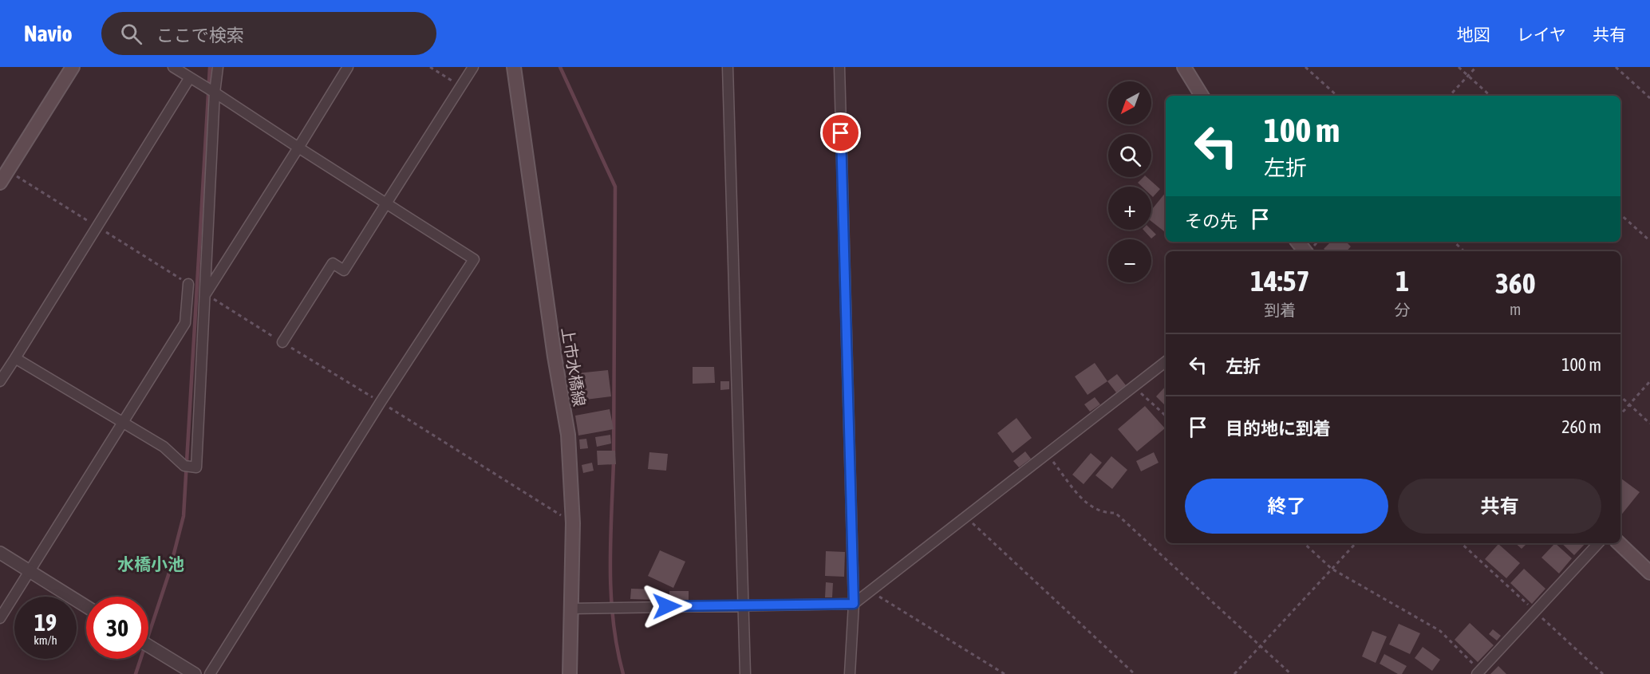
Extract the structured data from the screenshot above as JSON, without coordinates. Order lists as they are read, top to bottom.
{
  "streets": {
    "main road": ["上市水橋線"]
  },
  "districts": ["水橋小池"],
  "north": "bottom left",
  "page": {
    "header": "Navio",
    "search": "ここで検索",
    "nav": ["地図", "レイヤ", "共有"],
    "map_buttons": ["+", "−"],
    "turn": ["100 m", "左折"],
    "then": "その先",
    "eta": [
      "14:57",
      "到着",
      "1",
      "分",
      "360",
      "m"
    ],
    "list": [
      {
        "name": "左折",
        "value": "100 m"
      },
      {
        "name": "目的地に到着",
        "value": "260 m"
      }
    ],
    "buttons": ["終了", "共有"],
    "speed": "19 km/h",
    "limit": "30"
  }
}
